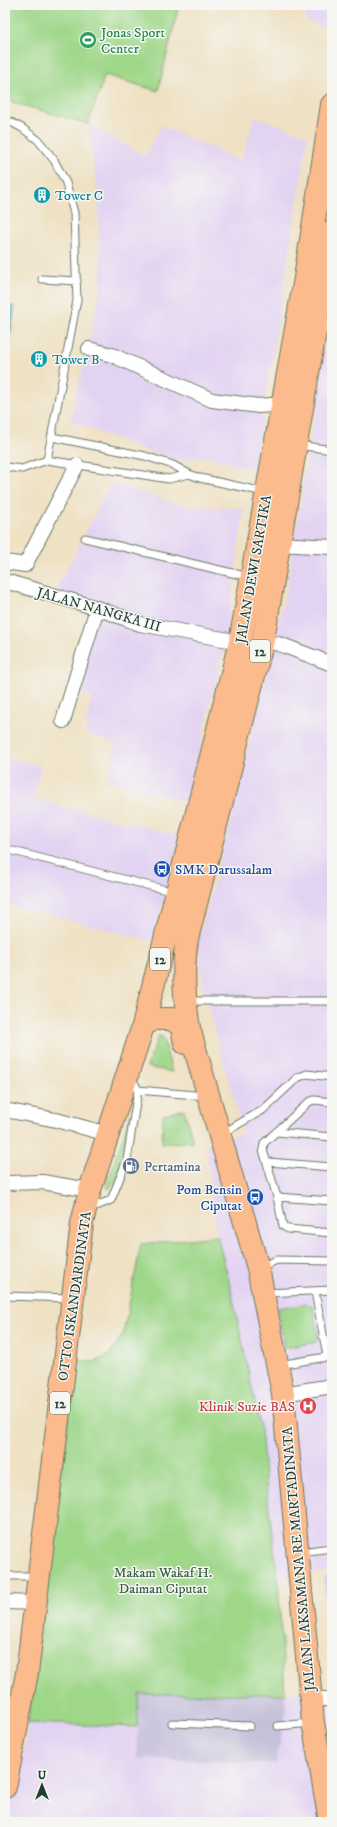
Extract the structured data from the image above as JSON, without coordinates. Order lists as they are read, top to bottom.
{
  "streets": {
    "highway": [
      "JALAN DEWI SARTIKA",
      "12",
      "OTTO ISKANDARDINATA",
      "JALAN LAKSAMANA RE MARTADINATA"
    ],
    "street": ["JALAN NANGKA III"]
  },
  "crossings": [
    ["JALAN DEWI SARTIKA", "JALAN NANGKA III"],
    ["JALAN DEWI SARTIKA", "OTTO ISKANDARDINATA"],
    ["JALAN DEWI SARTIKA", "JALAN LAKSAMANA RE MARTADINATA"]
  ],
  "parks": ["Makam Wakaf H. Daiman Ciputat"],
  "places": {
    "sports": ["Jonas Sport Center"],
    "building": ["Tower C", "Tower B"],
    "bus stop": ["SMK Darussalam", "Pom Bensin Ciputat"],
    "fuel station": ["Pertamina"],
    "hospital": ["Klinik Suzie BAS"]
  },
  "north": "top"
}
